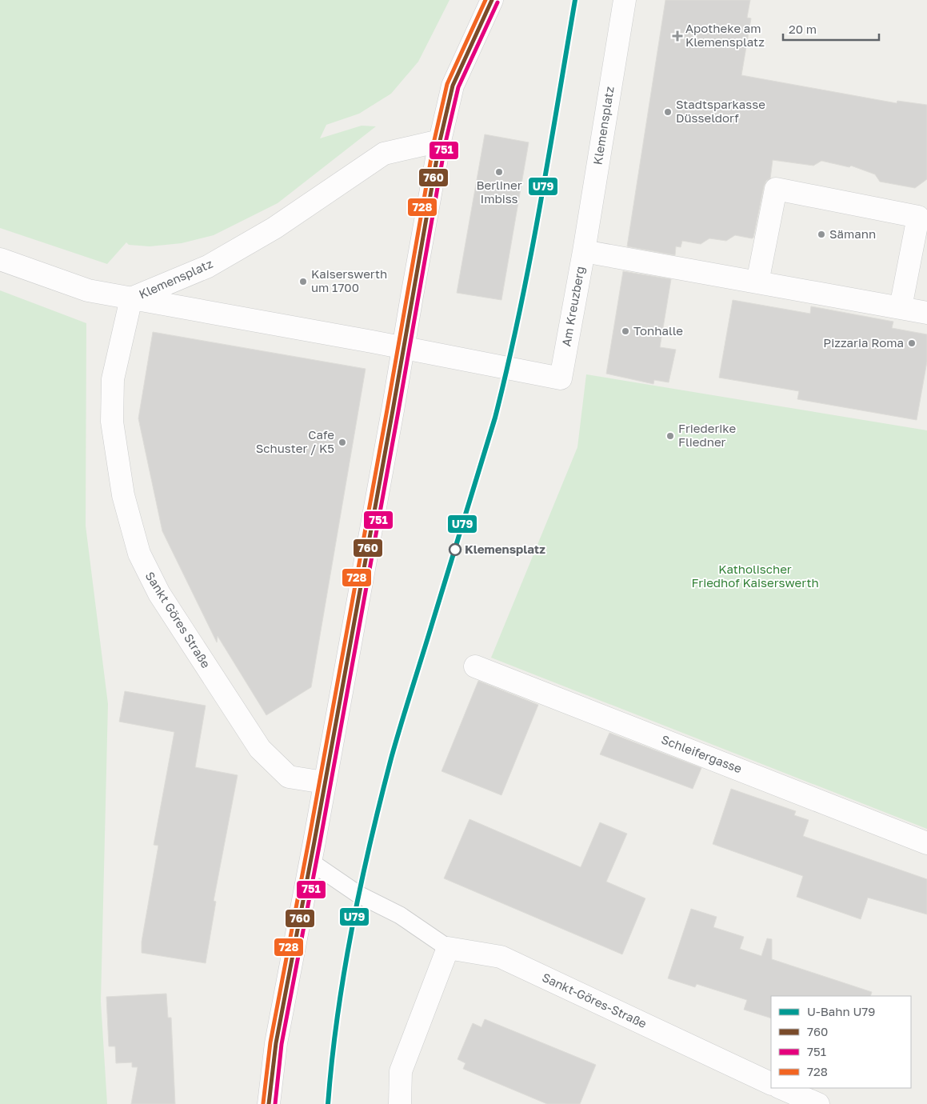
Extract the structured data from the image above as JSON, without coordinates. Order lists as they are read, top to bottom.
{
  "streets": {
    "street": [
      "Klemensplatz",
      "Am Kreuzberg",
      "Sankt Göres Straße",
      "Schleifergasse",
      "Sankt-Göres-Straße"
    ]
  },
  "crossings": [
    ["Klemensplatz", "Am Kreuzberg"],
    ["Klemensplatz", "Sankt Göres Straße"]
  ],
  "parks": ["Katholischer Friedhof Kaiserswerth"],
  "places": {
    "health": ["Apotheke am Klemensplatz"],
    "other": [
      "Stadtsparkasse Düsseldorf",
      "Berliner Imbiss",
      "Sämann",
      "Kaiserswerth um 1700",
      "Tonhalle",
      "Pizzaria Roma",
      "Friederike Fliedner",
      "Cafe Schuster / K5",
      "Klemensplatz"
    ]
  },
  "lines": [
    "metro line U79",
    "transit line 760",
    "transit line 728",
    "transit line 751"
  ],
  "legend": [
    "U-Bahn U79",
    "760",
    "751",
    "728"
  ],
  "scale_bar": "20 m"
}
